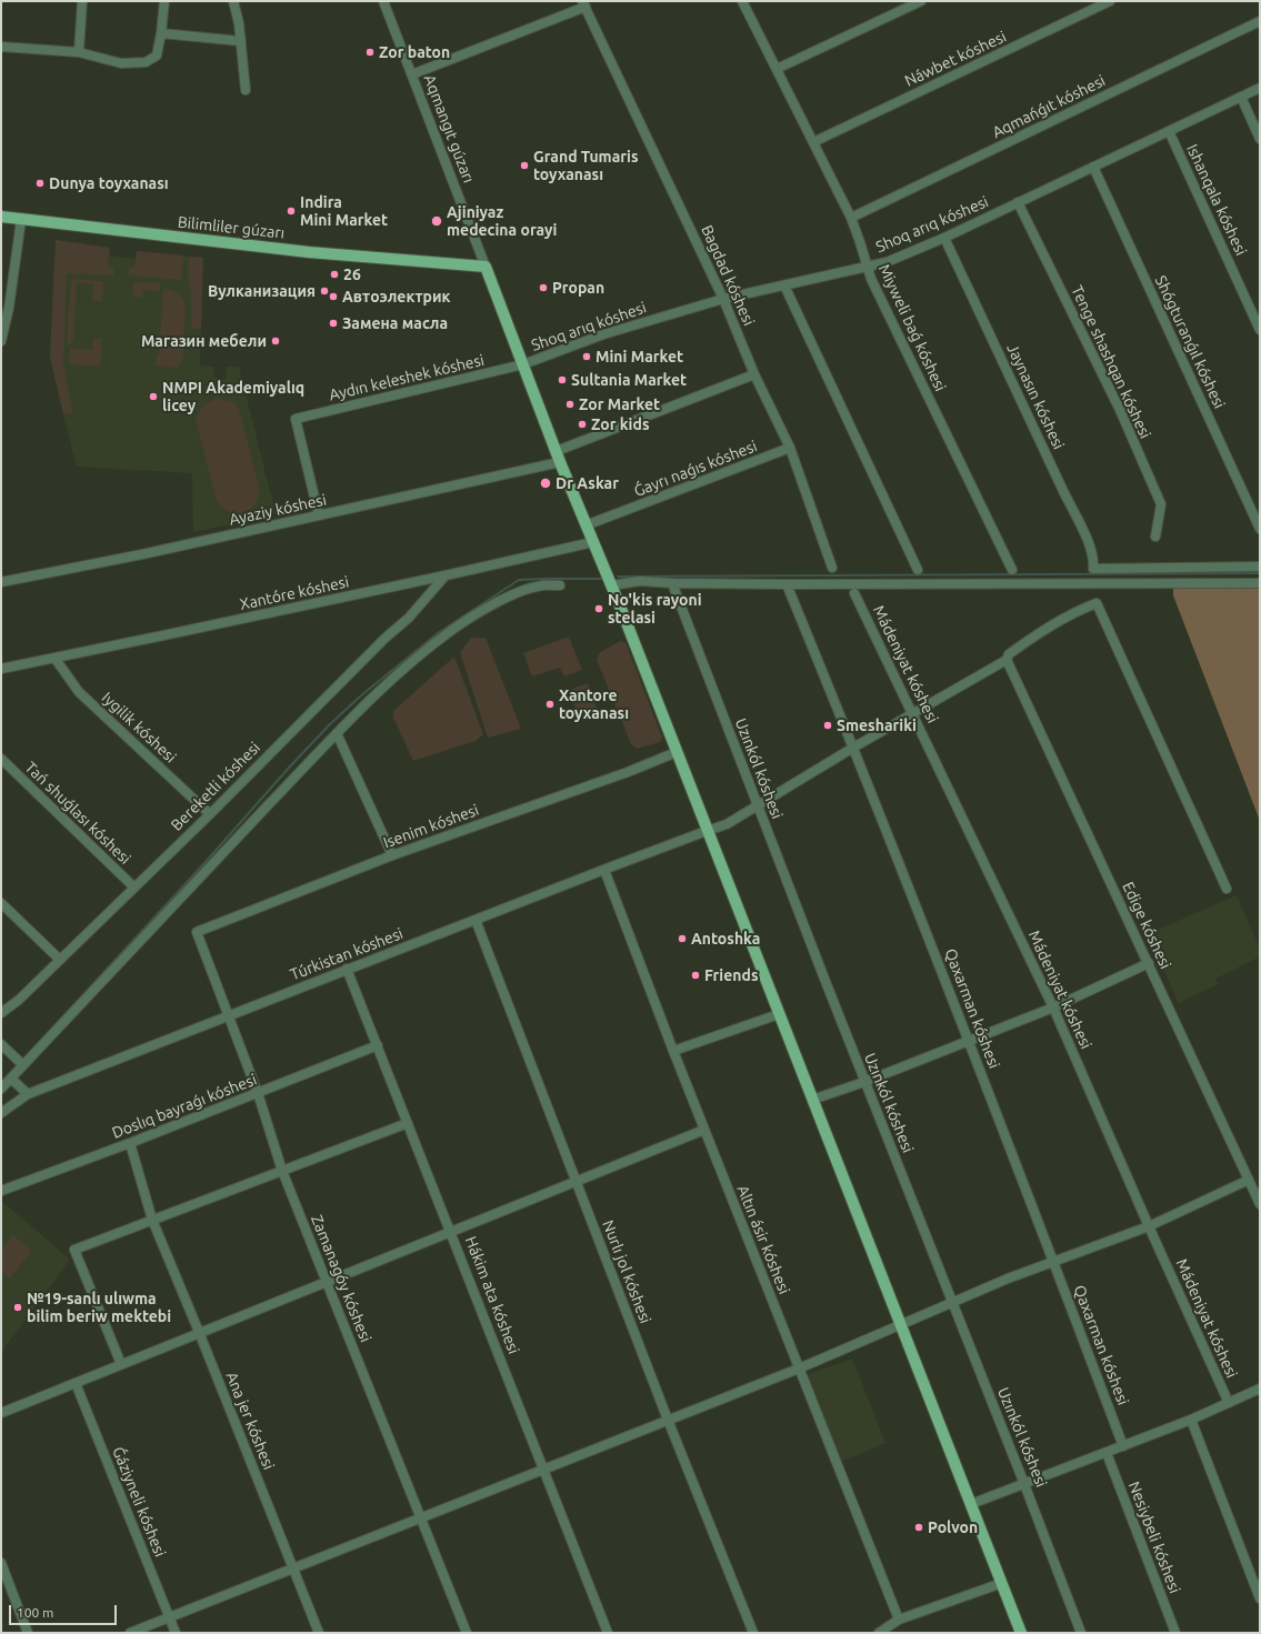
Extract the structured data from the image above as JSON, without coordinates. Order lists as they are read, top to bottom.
{
  "streets": {
    "main road": ["Bilimliler gúzarı"],
    "street": [
      "Náwbet kóshesi",
      "Aqmańǵıt kóshesi",
      "Aqmangıt gúzarı",
      "Ishanqala kóshesi",
      "Shoq arıq kóshesi",
      "Bagdad kóshesi",
      "Miyweli baǵ kóshesi",
      "Shógturanǵıl kóshesi",
      "Tenge shashqan kóshesi",
      "Aydın keleshek kóshesi",
      "Jaynasın kóshesi",
      "Ǵayrı naǵıs kóshesi",
      "Ayaziy kóshesi",
      "Xantóre kóshesi",
      "Mádeniyat kóshesi",
      "Iygilik kóshesi",
      "Uzınkól kóshesi",
      "Bereketli kóshesi",
      "Tań shuǵlası kóshesi",
      "Isenim kóshesi",
      "Edige kóshesi",
      "Túrkistan kóshesi",
      "Qaxarman kóshesi",
      "Doslıq bayraǵı kóshesi",
      "Altın ásir kóshesi",
      "Nurlı jol kóshesi",
      "Zamanagóy kóshesi",
      "Hákim ata kóshesi",
      "Ana jer kóshesi",
      "Ǵáziyneli kóshesi",
      "Nesiybeli kóshesi"
    ]
  },
  "crossings": [
    ["Náwbet kóshesi", "Miyweli baǵ kóshesi"],
    ["Aqmańǵıt kóshesi", "Miyweli baǵ kóshesi"],
    ["Aqmangıt gúzarı", "Bilimliler gúzarı"],
    ["Ishanqala kóshesi", "Shoq arıq kóshesi"],
    ["Shoq arıq kóshesi", "Bagdad kóshesi"],
    ["Shoq arıq kóshesi", "Miyweli baǵ kóshesi"],
    ["Shoq arıq kóshesi", "Shógturanǵıl kóshesi"],
    ["Shoq arıq kóshesi", "Tenge shashqan kóshesi"],
    ["Shoq arıq kóshesi", "Aydın keleshek kóshesi"],
    ["Shoq arıq kóshesi", "Jaynasın kóshesi"],
    ["Bagdad kóshesi", "Ǵayrı naǵıs kóshesi"],
    ["Bagdad kóshesi", "Ayaziy kóshesi"],
    ["Aydın keleshek kóshesi", "Ayaziy kóshesi"],
    ["Xantóre kóshesi", "Iygilik kóshesi"],
    ["Xantóre kóshesi", "Bereketli kóshesi"],
    ["Mádeniyat kóshesi", "Túrkistan kóshesi"],
    ["Iygilik kóshesi", "Bereketli kóshesi"],
    ["Uzınkól kóshesi", "Túrkistan kóshesi"],
    ["Bereketli kóshesi", "Tań shuǵlası kóshesi"],
    ["Isenim kóshesi", "Zamanagóy kóshesi"],
    ["Edige kóshesi", "Túrkistan kóshesi"],
    ["Túrkistan kóshesi", "Qaxarman kóshesi"],
    ["Túrkistan kóshesi", "Altın ásir kóshesi"],
    ["Túrkistan kóshesi", "Nurlı jol kóshesi"],
    ["Túrkistan kóshesi", "Zamanagóy kóshesi"],
    ["Túrkistan kóshesi", "Hákim ata kóshesi"],
    ["Doslıq bayraǵı kóshesi", "Zamanagóy kóshesi"],
    ["Doslıq bayraǵı kóshesi", "Hákim ata kóshesi"],
    ["Doslıq bayraǵı kóshesi", "Ana jer kóshesi"]
  ],
  "places": [
    "Zor baton",
    "Grand Tumaris toyxanası",
    "Dunya toyxanası",
    "Indira Mini Market",
    "Ajiniyaz medecina orayi",
    "26",
    "Propan",
    "Вулканизация",
    "Автоэлектрик",
    "Замена масла",
    "Магазин мебели",
    "Mini Market",
    "Sultania Market",
    "NMPI Akademiyalıq licey",
    "Zor Market",
    "Zor kids",
    "Dr Askar",
    "No'kis rayoni stelasi",
    "Xantore toyxanası",
    "Smeshariki",
    "Antoshka",
    "Friends",
    "№19-sanlı ulıwma bilim beriw mektebi",
    "Polvon"
  ],
  "scale_bar": "100 m"
}
